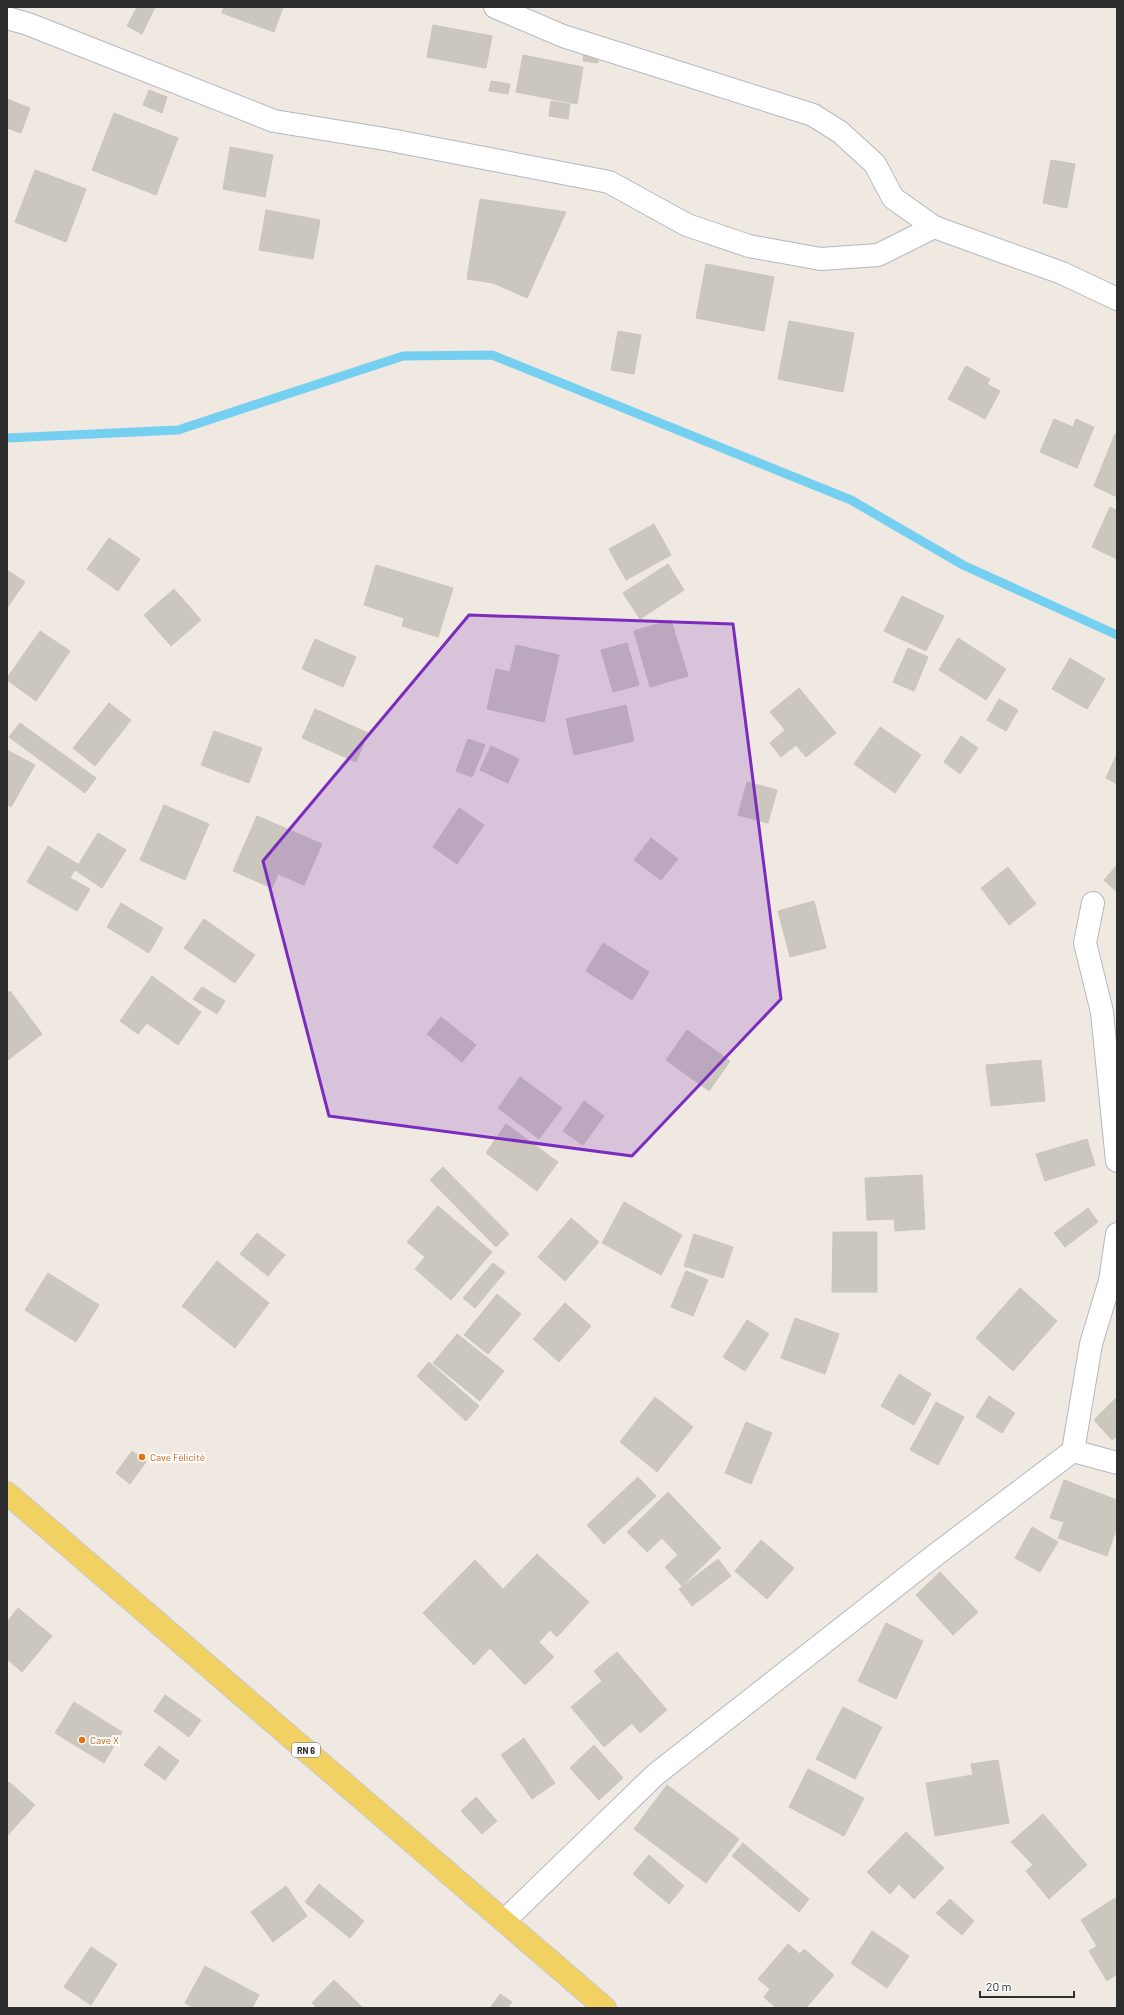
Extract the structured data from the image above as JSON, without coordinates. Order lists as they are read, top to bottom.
{
  "streets": {
    "main road": ["RN 6"]
  },
  "places": ["Cave Félicité", "Cave X"],
  "scale_bar": "20 m"
}
